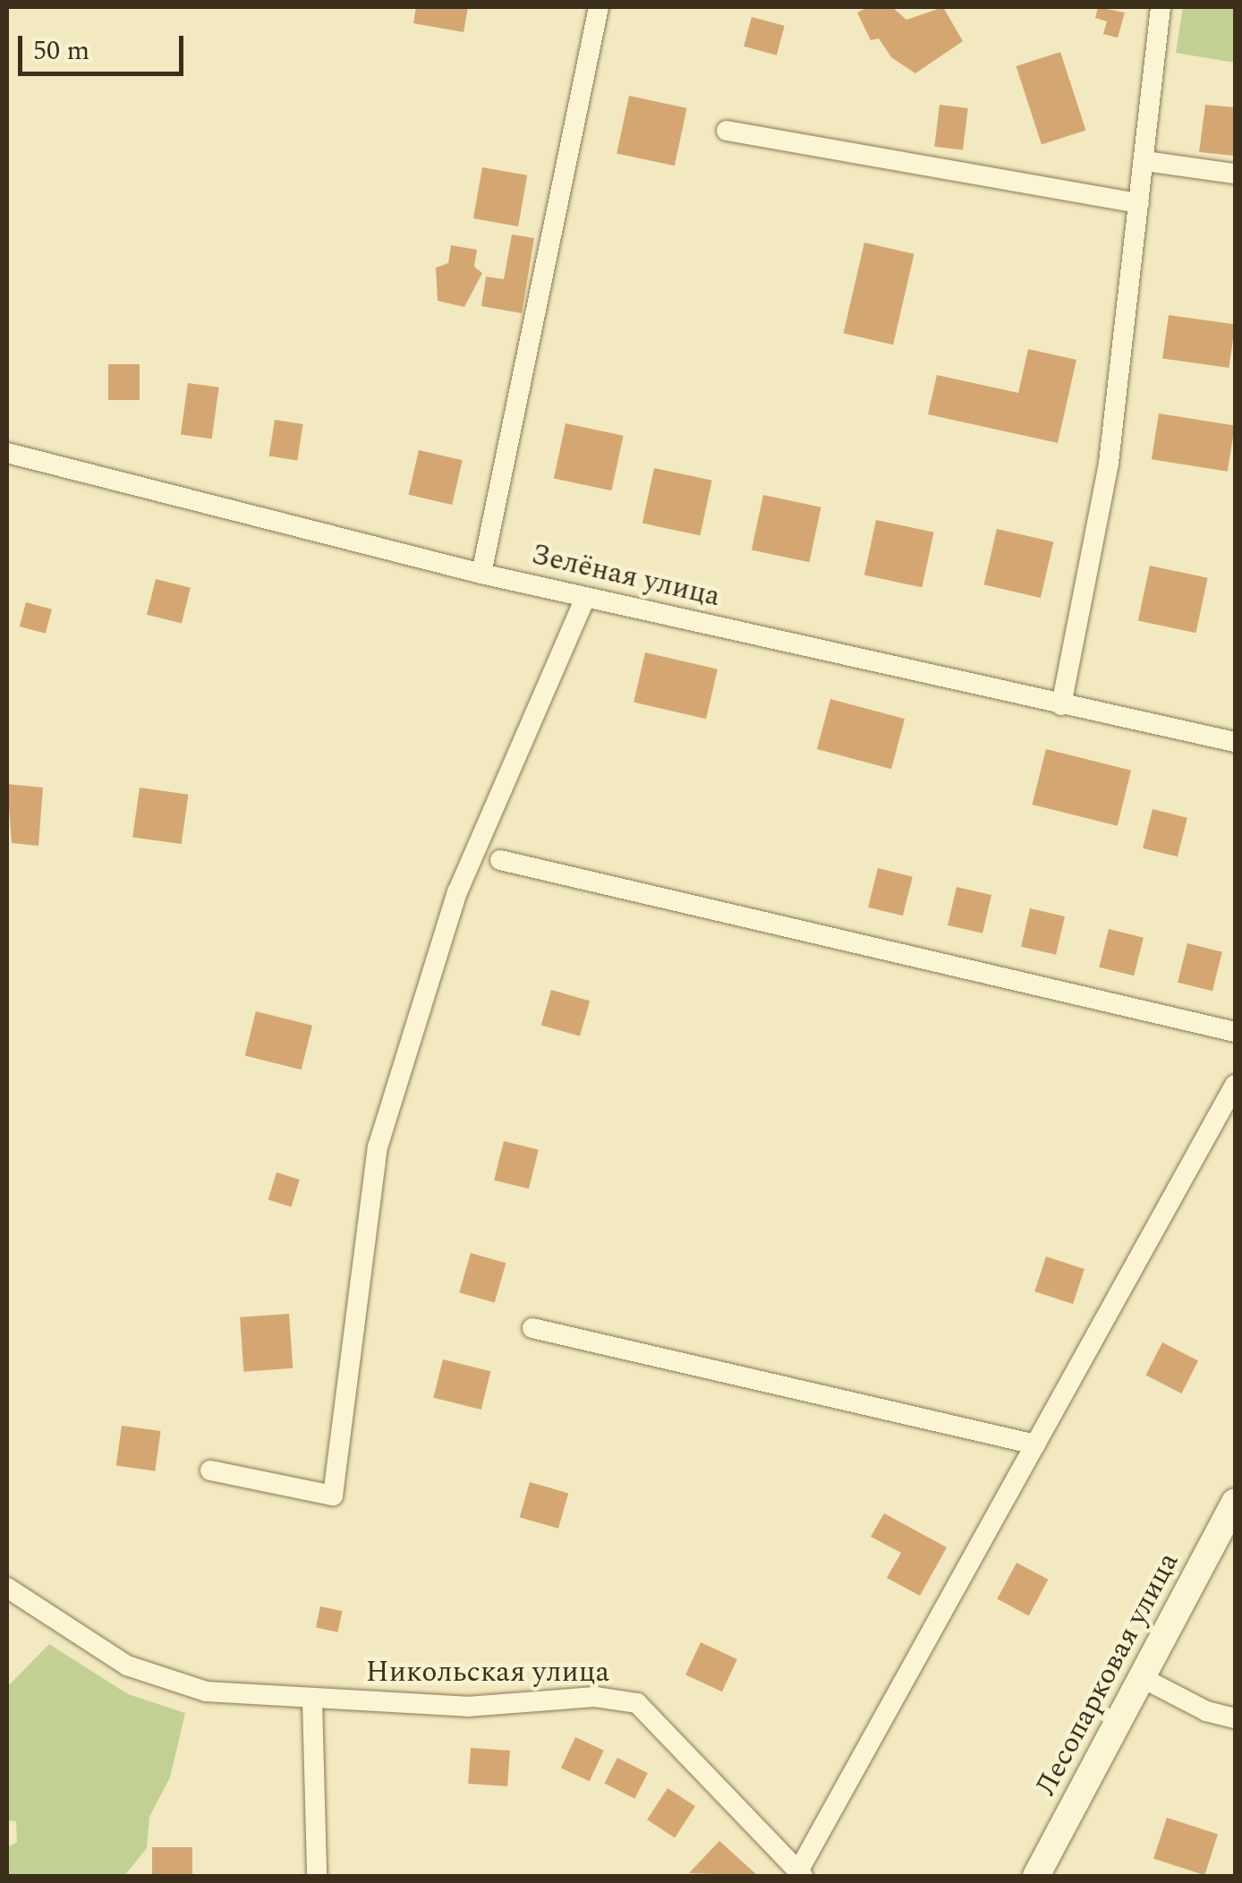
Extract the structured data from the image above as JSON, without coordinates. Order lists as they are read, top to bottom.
{
  "streets": {
    "street": ["Зелёная улица", "Никольская улица", "Лесопарковая улица"]
  },
  "scale_bar": "50 m"
}
